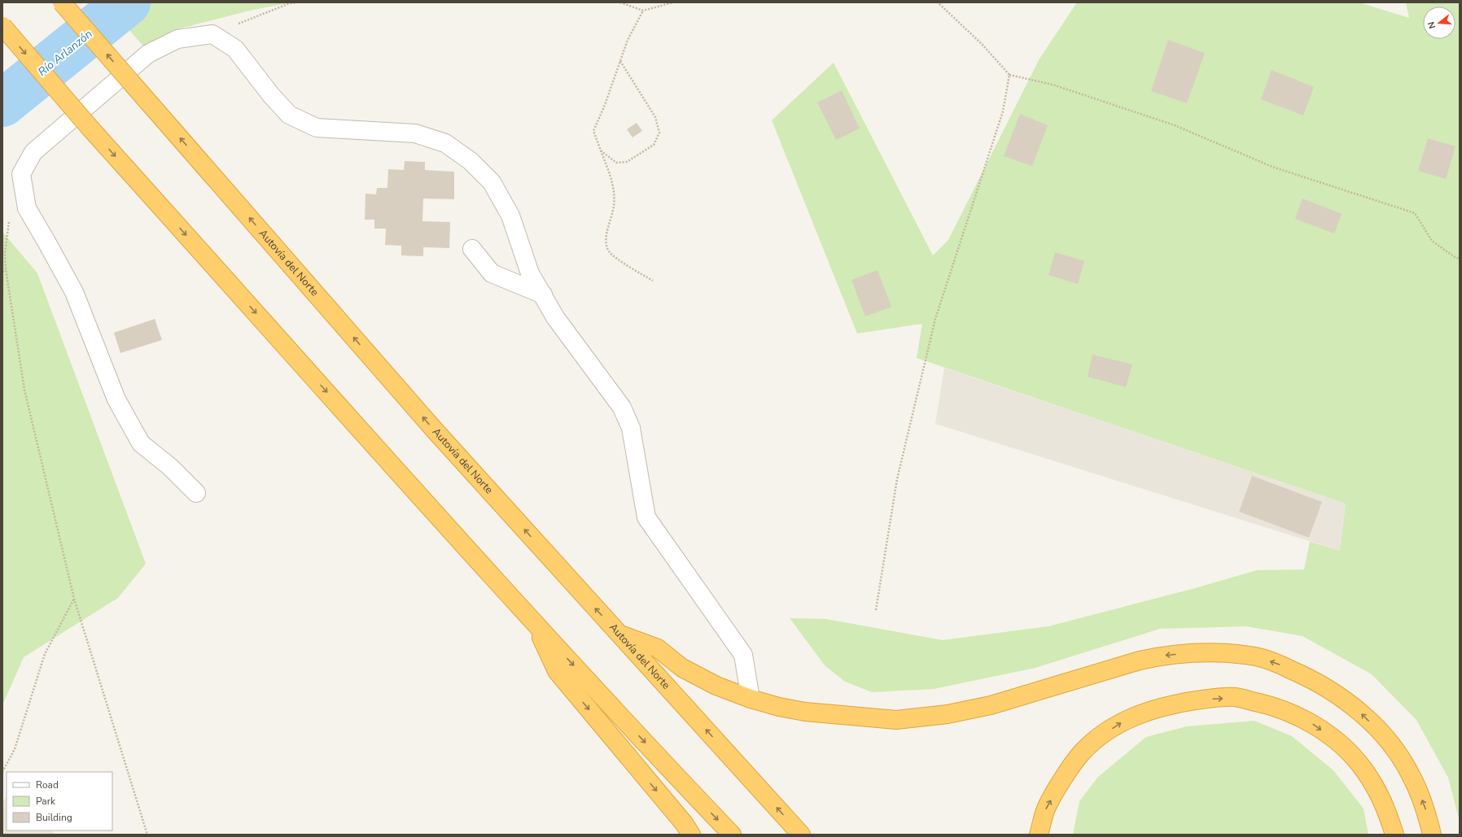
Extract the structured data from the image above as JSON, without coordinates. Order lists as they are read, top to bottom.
{
  "streets": {
    "highway": ["Autovía del Norte"]
  },
  "water": ["Río Arlanzón"],
  "legend": ["Road", "Park", "Building"],
  "north": "left"
}
